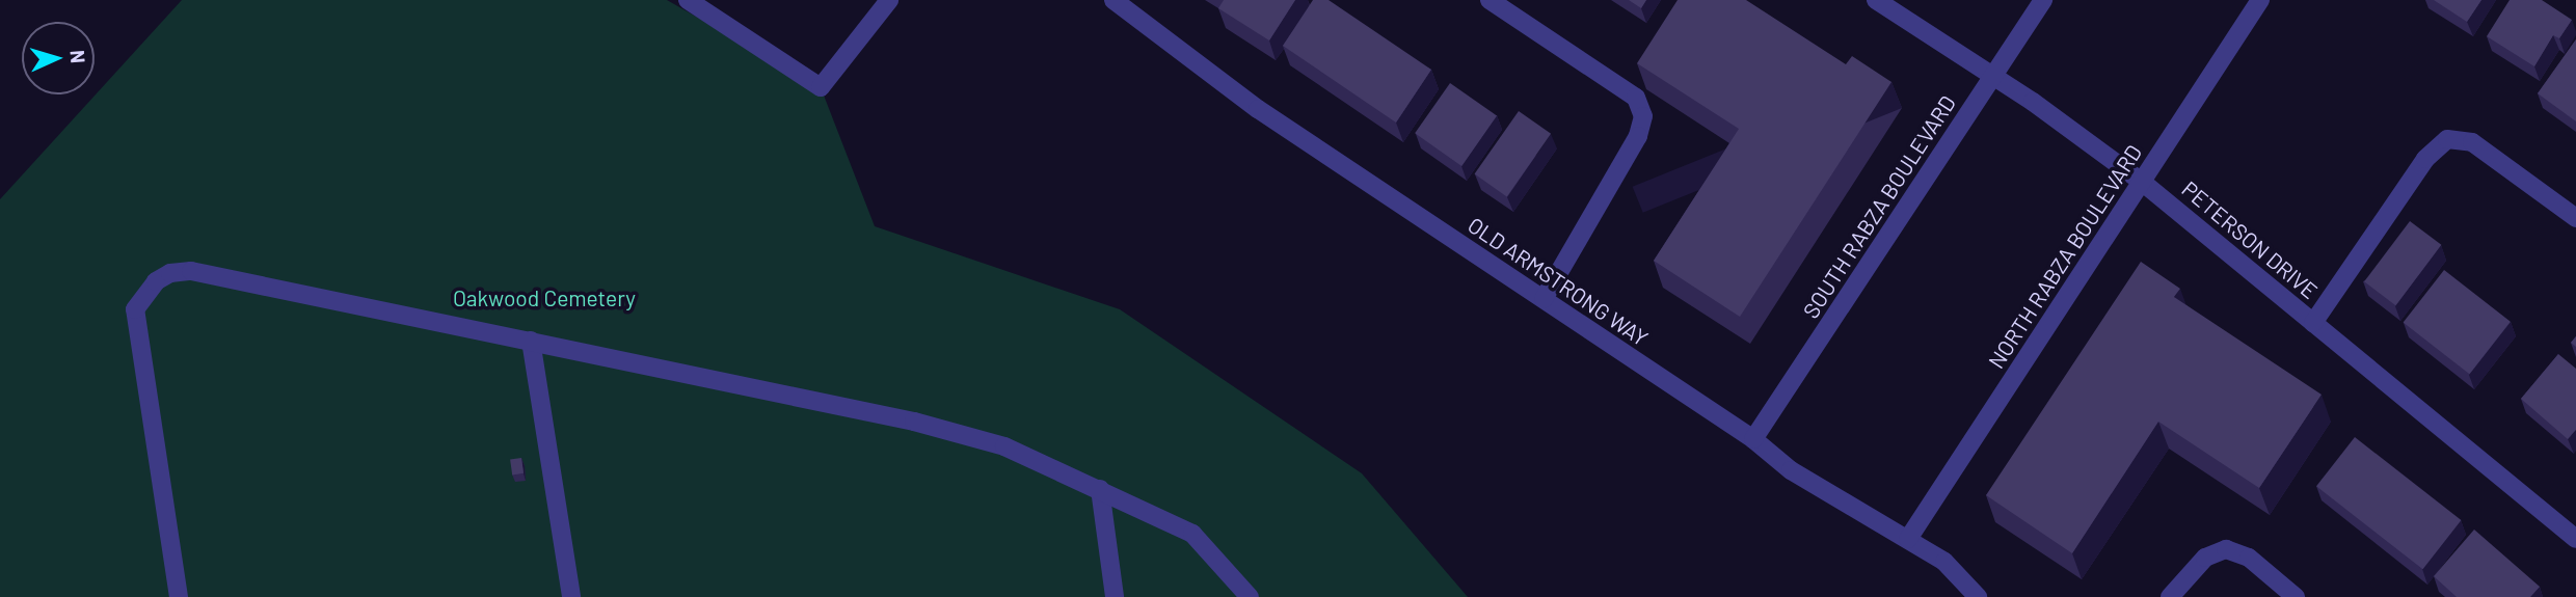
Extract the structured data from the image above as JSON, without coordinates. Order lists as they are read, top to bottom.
{
  "streets": {
    "street": [
      "SOUTH RABZA BOULEVARD",
      "PETERSON DRIVE",
      "NORTH RABZA BOULEVARD",
      "OLD ARMSTRONG WAY"
    ]
  },
  "crossings": [
    ["SOUTH RABZA BOULEVARD", "PETERSON DRIVE"],
    ["SOUTH RABZA BOULEVARD", "OLD ARMSTRONG WAY"],
    ["PETERSON DRIVE", "NORTH RABZA BOULEVARD"],
    ["NORTH RABZA BOULEVARD", "OLD ARMSTRONG WAY"]
  ],
  "parks": ["Oakwood Cemetery"],
  "north": "right"
}
